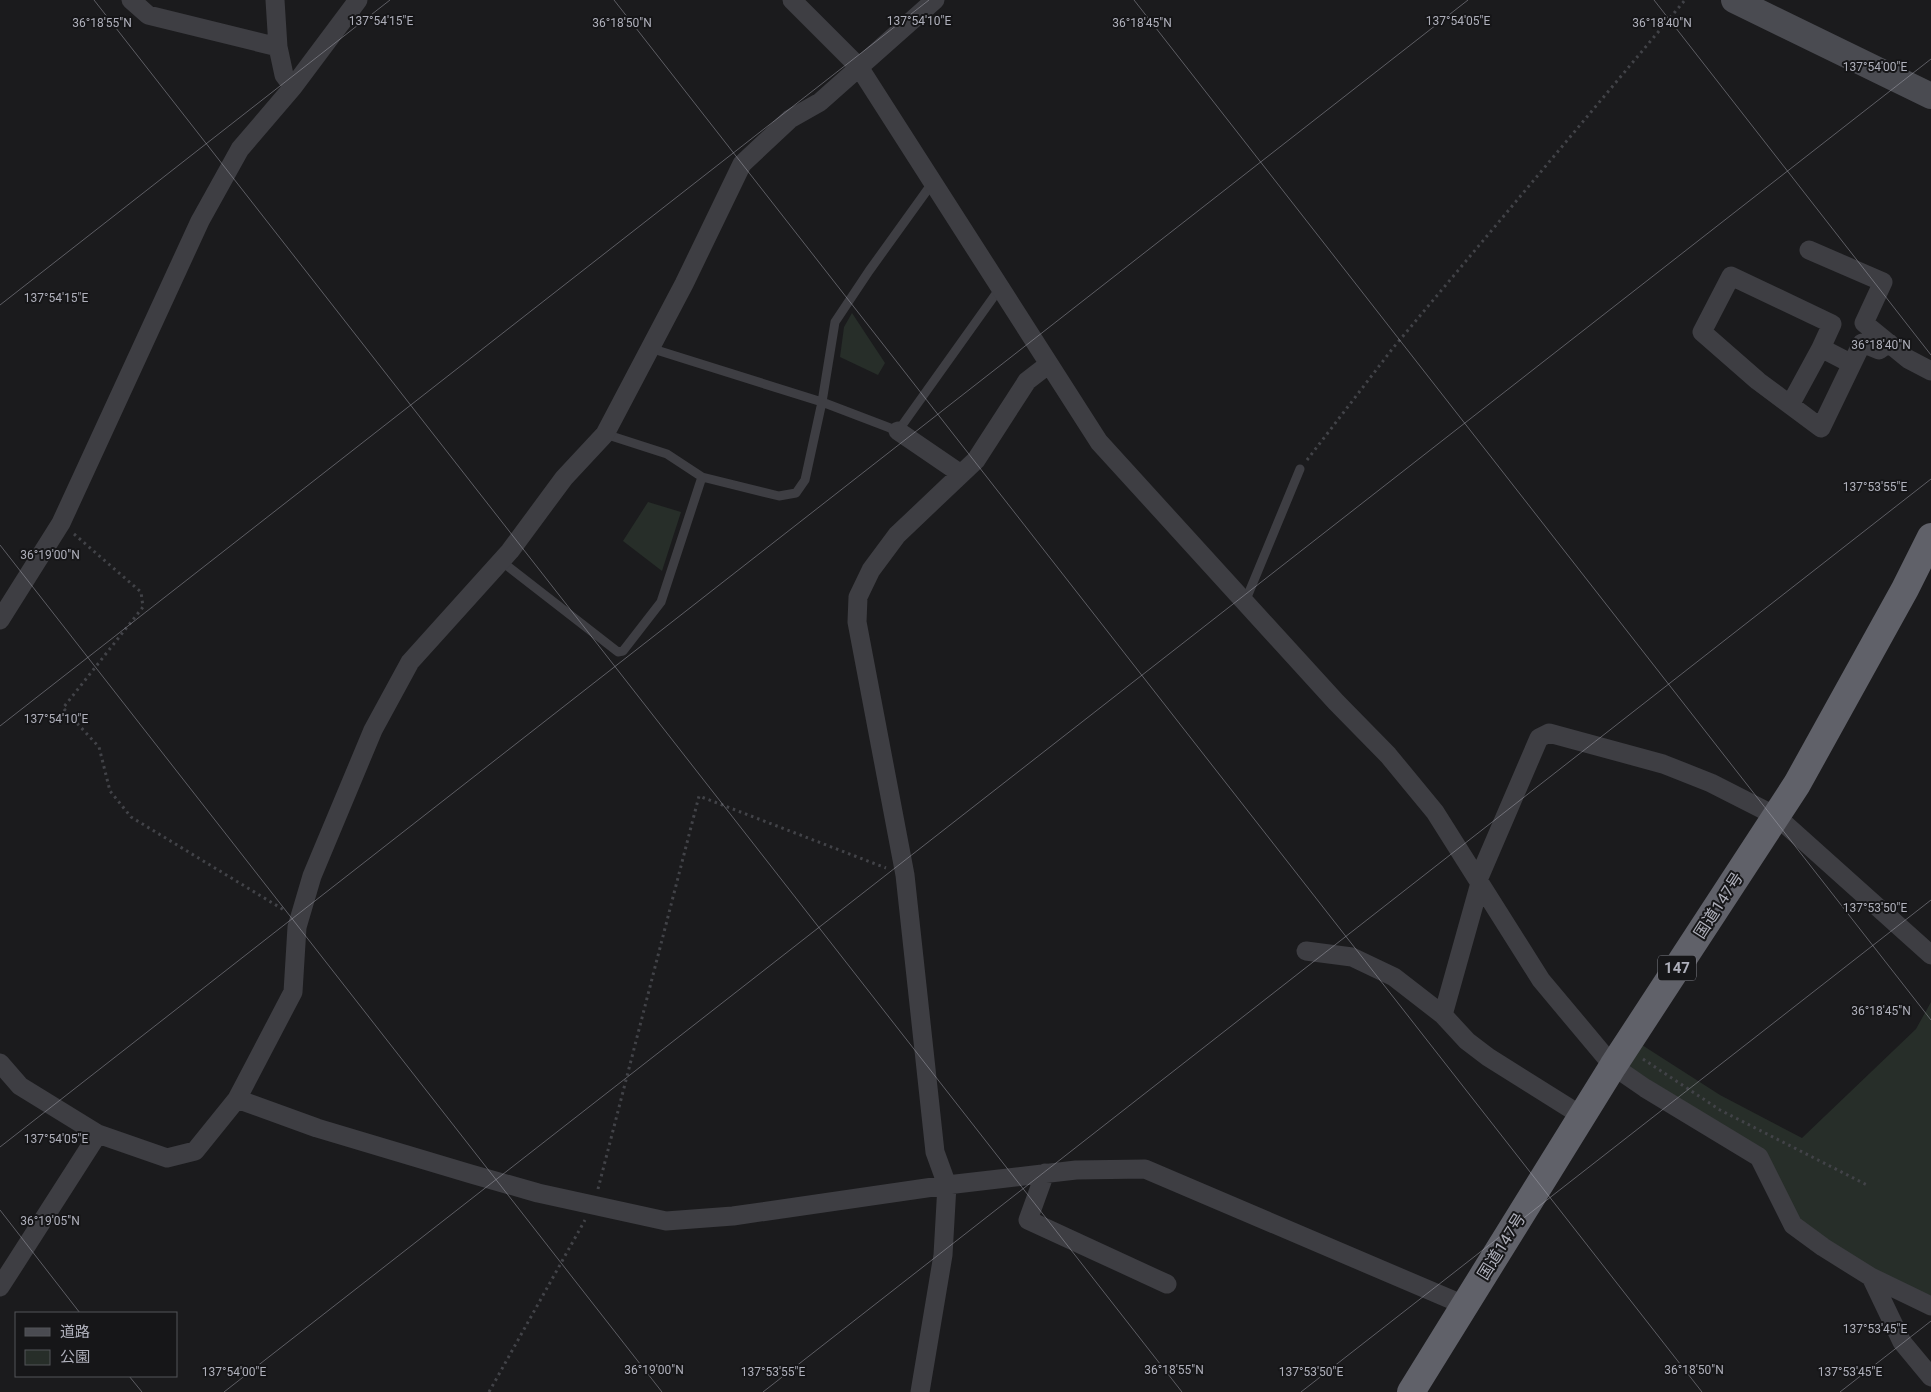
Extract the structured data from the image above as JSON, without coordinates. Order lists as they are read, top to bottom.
{
  "streets": {
    "highway": ["国道147号", "147"]
  },
  "legend": ["道路", "公園"],
  "coordinates": [
    "137°54'15\"E",
    "137°54'10\"E",
    "137°54'05\"E",
    "36°18'40\"N",
    "36°18'55\"N",
    "36°18'50\"N",
    "36°18'45\"N",
    "137°54'00\"E",
    "137°53'55\"E",
    "36°19'00\"N",
    "137°53'50\"E",
    "36°19'05\"N",
    "137°53'45\"E"
  ]
}
